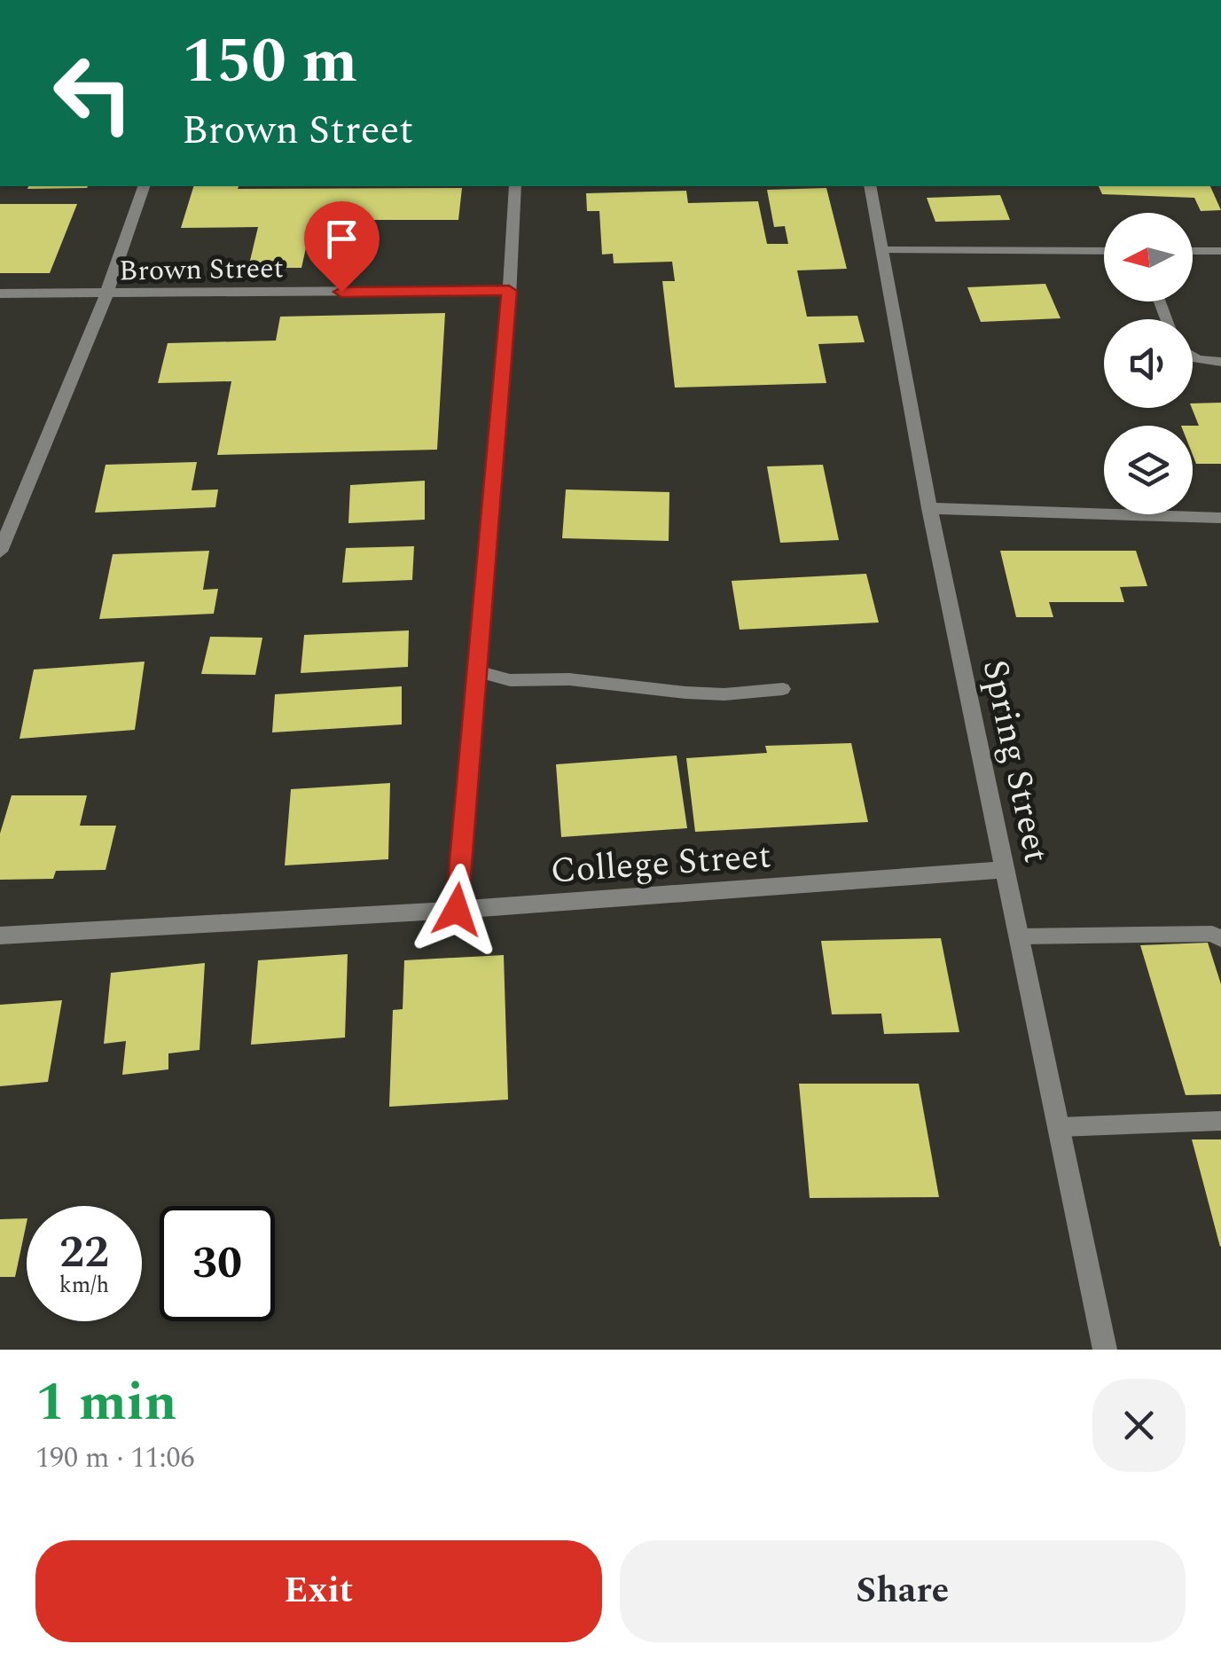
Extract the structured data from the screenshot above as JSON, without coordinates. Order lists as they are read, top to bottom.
{
  "streets": {
    "street": ["Brown Street", "Spring Street", "College Street"]
  },
  "crossings": [
    ["Spring Street", "College Street"]
  ],
  "north": "left",
  "page": {
    "turn": ["150 m", "Brown Street"],
    "speed": "22 km/h",
    "limit": "30",
    "heading": ["1 min", "190 m · 11:06"],
    "buttons": ["Exit", "Share"]
  }
}
